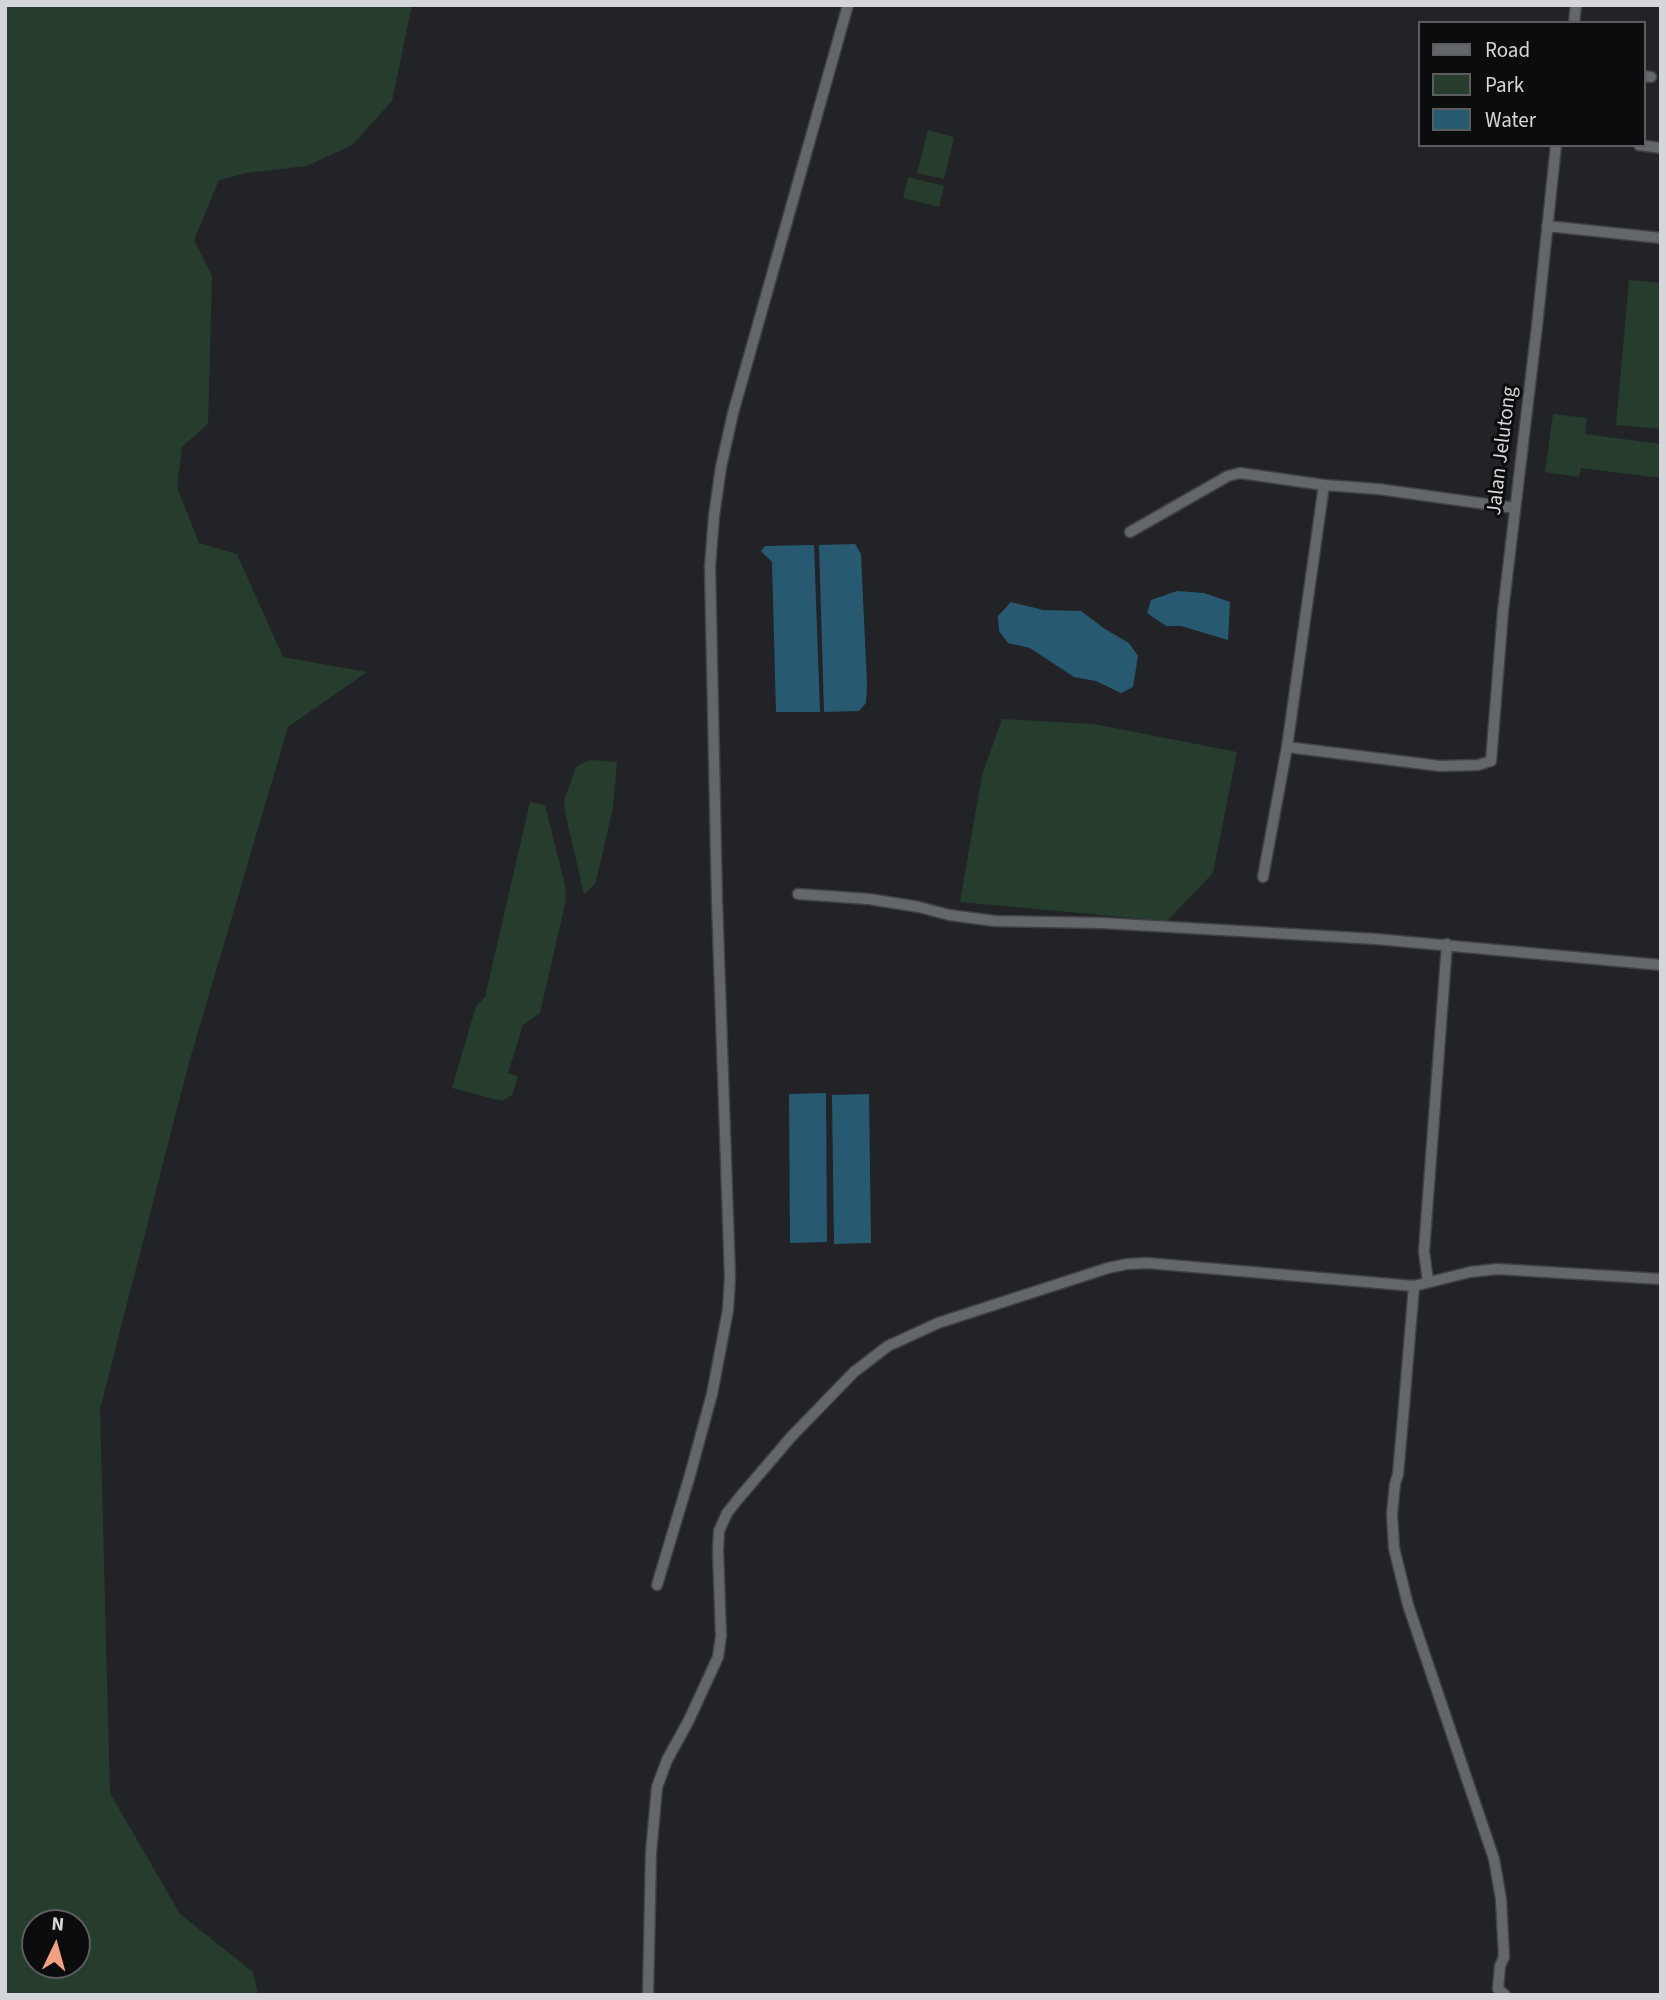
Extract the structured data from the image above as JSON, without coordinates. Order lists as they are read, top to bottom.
{
  "streets": {
    "street": ["Jalan Jelutong"]
  },
  "legend": ["Road", "Park", "Water"],
  "north": "top"
}
